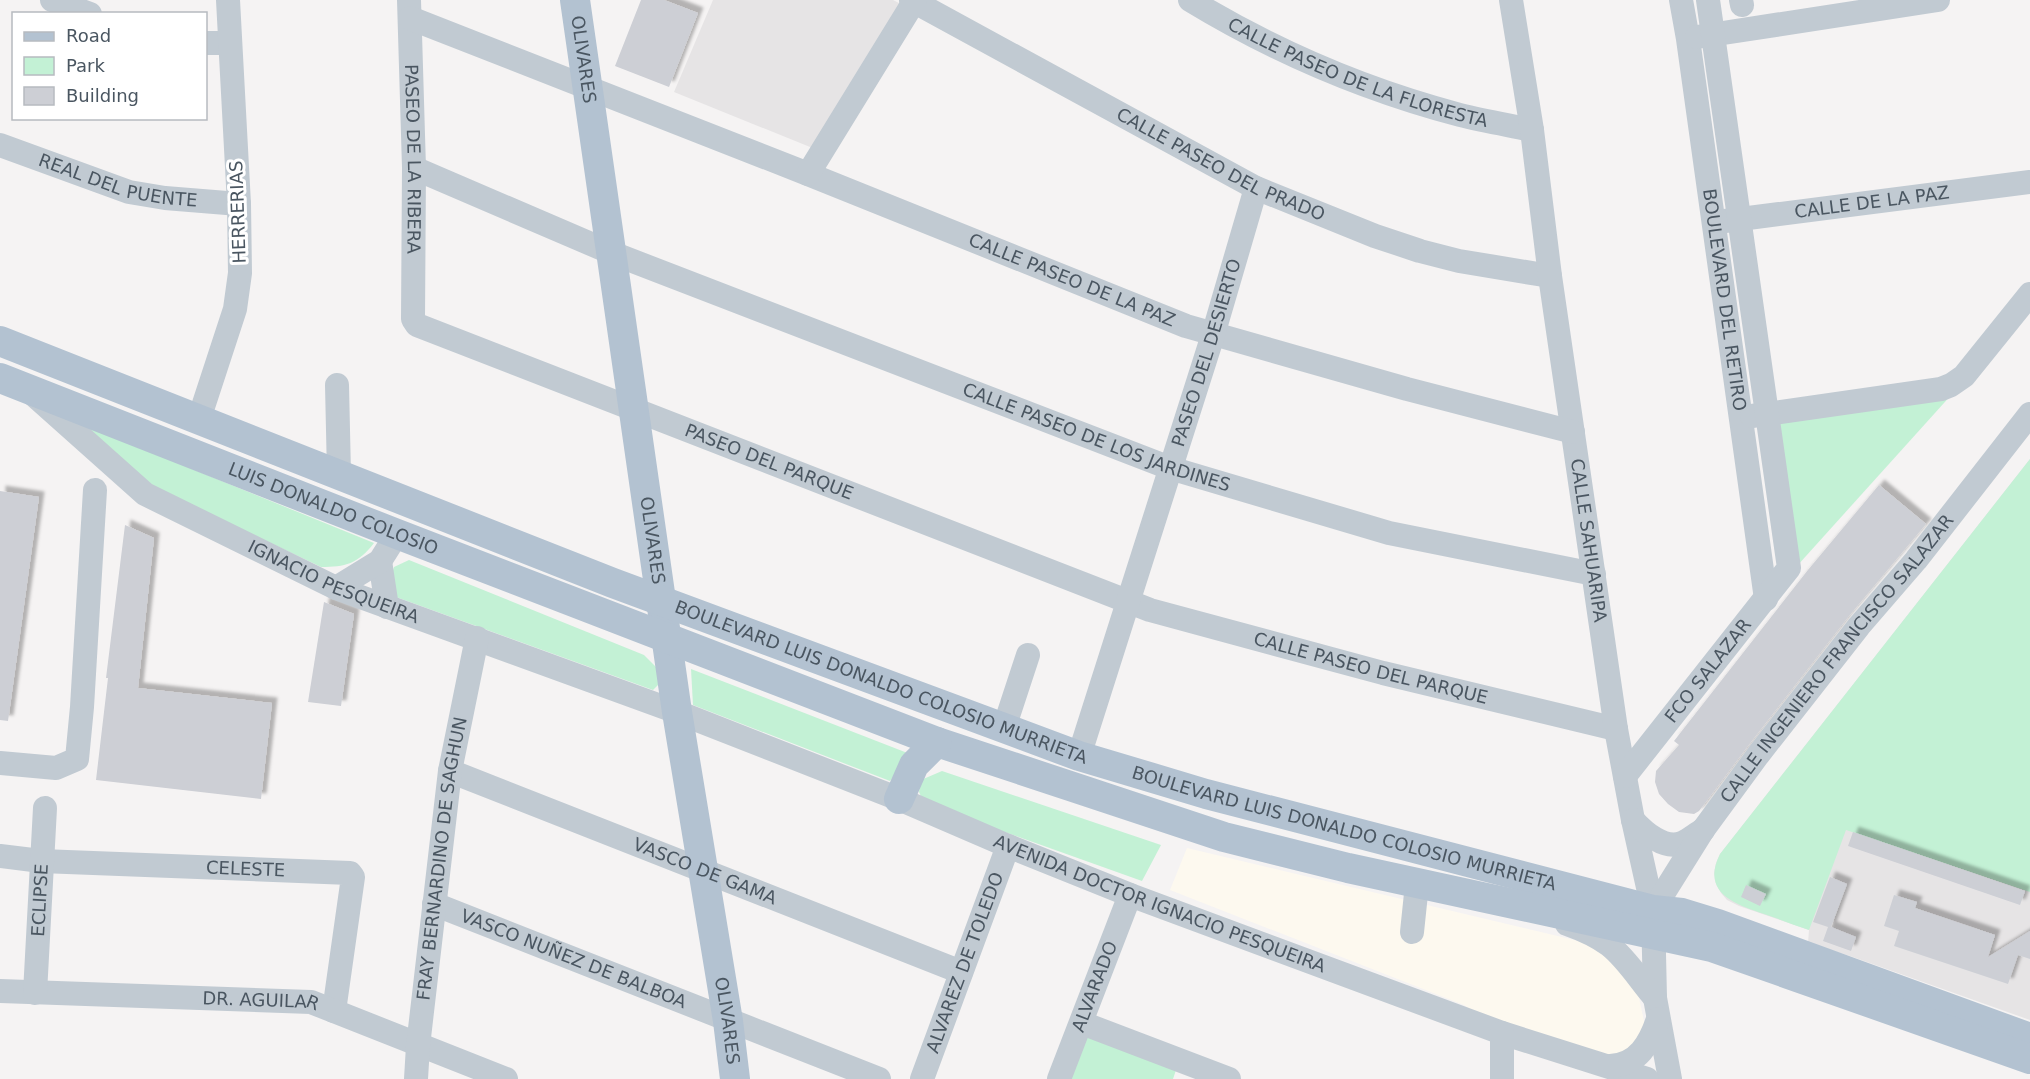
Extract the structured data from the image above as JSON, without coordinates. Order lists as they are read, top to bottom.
{
  "streets": {
    "main road": ["OLIVARES", "LUIS DONALDO COLOSIO", "BOULEVARD LUIS DONALDO COLOSIO MURRIETA"],
    "street": [
      "CALLE PASEO DE LA FLORESTA",
      "PASEO DE LA RIBERA",
      "CALLE PASEO DEL PRADO",
      "REAL DEL PUENTE",
      "CALLE DE LA PAZ",
      "HERRERIAS",
      "CALLE PASEO DE LA PAZ",
      "BOULEVARD DEL RETIRO",
      "PASEO DEL DESIERTO",
      "CALLE PASEO DE LOS JARDINES",
      "PASEO DEL PARQUE",
      "CALLE SAHUARIPA",
      "IGNACIO PESQUEIRA",
      "CALLE INGENIERO FRANCISCO SALAZAR",
      "CALLE PASEO DEL PARQUE",
      "FCO SALAZAR",
      "FRAY BERNARDINO DE SAGHUN",
      "CELESTE",
      "VASCO DE GAMA",
      "ECLIPSE",
      "AVENIDA DOCTOR IGNACIO PESQUEIRA",
      "VASCO NUÑEZ DE BALBOA",
      "ALVAREZ DE TOLEDO",
      "ALVARADO",
      "DR. AGUILAR"
    ]
  },
  "crossings": [
    ["OLIVARES", "CALLE PASEO DE LA PAZ"],
    ["OLIVARES", "CALLE PASEO DE LOS JARDINES"],
    ["OLIVARES", "PASEO DEL PARQUE"],
    ["OLIVARES", "LUIS DONALDO COLOSIO"],
    ["OLIVARES", "IGNACIO PESQUEIRA"],
    ["OLIVARES", "BOULEVARD LUIS DONALDO COLOSIO MURRIETA"],
    ["OLIVARES", "VASCO DE GAMA"],
    ["OLIVARES", "AVENIDA DOCTOR IGNACIO PESQUEIRA"],
    ["OLIVARES", "VASCO NUÑEZ DE BALBOA"],
    ["CALLE PASEO DE LA FLORESTA", "CALLE SAHUARIPA"],
    ["PASEO DE LA RIBERA", "CALLE PASEO DE LA PAZ"],
    ["PASEO DE LA RIBERA", "CALLE PASEO DE LOS JARDINES"],
    ["PASEO DE LA RIBERA", "PASEO DEL PARQUE"],
    ["CALLE PASEO DEL PRADO", "PASEO DEL DESIERTO"],
    ["CALLE PASEO DEL PRADO", "CALLE SAHUARIPA"],
    ["REAL DEL PUENTE", "HERRERIAS"],
    ["CALLE DE LA PAZ", "BOULEVARD DEL RETIRO"],
    ["HERRERIAS", "LUIS DONALDO COLOSIO"],
    ["CALLE PASEO DE LA PAZ", "PASEO DEL DESIERTO"],
    ["CALLE PASEO DE LA PAZ", "CALLE SAHUARIPA"],
    ["BOULEVARD DEL RETIRO", "FCO SALAZAR"],
    ["PASEO DEL DESIERTO", "CALLE PASEO DE LOS JARDINES"],
    ["PASEO DEL DESIERTO", "PASEO DEL PARQUE"],
    ["PASEO DEL DESIERTO", "CALLE PASEO DEL PARQUE"],
    ["PASEO DEL DESIERTO", "BOULEVARD LUIS DONALDO COLOSIO MURRIETA"],
    ["CALLE PASEO DE LOS JARDINES", "CALLE SAHUARIPA"],
    ["PASEO DEL PARQUE", "CALLE PASEO DEL PARQUE"],
    ["LUIS DONALDO COLOSIO", "IGNACIO PESQUEIRA"],
    ["LUIS DONALDO COLOSIO", "BOULEVARD LUIS DONALDO COLOSIO MURRIETA"],
    ["CALLE SAHUARIPA", "CALLE INGENIERO FRANCISCO SALAZAR"],
    ["CALLE SAHUARIPA", "CALLE PASEO DEL PARQUE"],
    ["CALLE SAHUARIPA", "FCO SALAZAR"],
    ["CALLE SAHUARIPA", "BOULEVARD LUIS DONALDO COLOSIO MURRIETA"],
    ["IGNACIO PESQUEIRA", "FRAY BERNARDINO DE SAGHUN"],
    ["IGNACIO PESQUEIRA", "AVENIDA DOCTOR IGNACIO PESQUEIRA"],
    ["CALLE INGENIERO FRANCISCO SALAZAR", "BOULEVARD LUIS DONALDO COLOSIO MURRIETA"],
    ["FRAY BERNARDINO DE SAGHUN", "VASCO DE GAMA"],
    ["FRAY BERNARDINO DE SAGHUN", "VASCO NUÑEZ DE BALBOA"],
    ["FRAY BERNARDINO DE SAGHUN", "DR. AGUILAR"],
    ["CELESTE", "ECLIPSE"],
    ["CELESTE", "DR. AGUILAR"],
    ["VASCO DE GAMA", "ALVAREZ DE TOLEDO"],
    ["ECLIPSE", "DR. AGUILAR"],
    ["AVENIDA DOCTOR IGNACIO PESQUEIRA", "ALVAREZ DE TOLEDO"],
    ["AVENIDA DOCTOR IGNACIO PESQUEIRA", "ALVARADO"]
  ],
  "legend": ["Road", "Park", "Building"]
}
